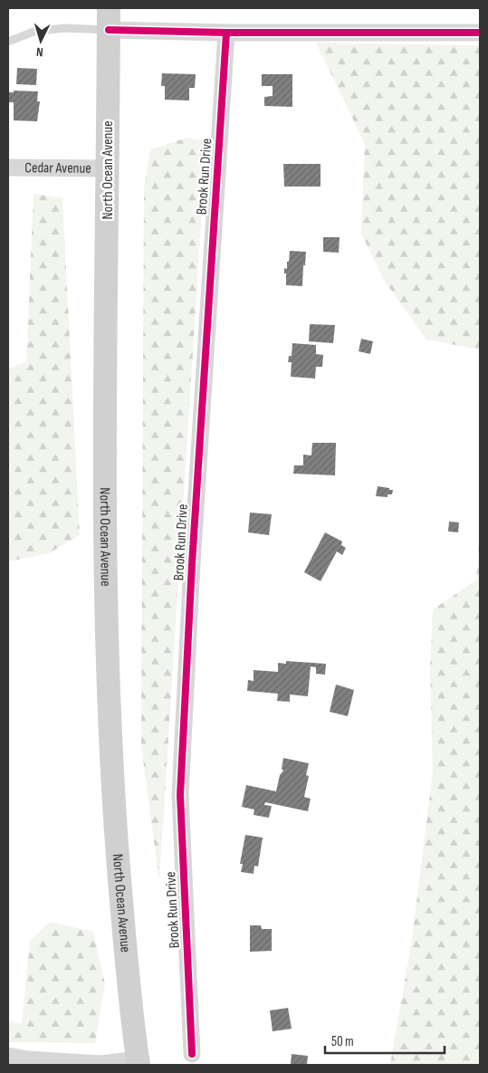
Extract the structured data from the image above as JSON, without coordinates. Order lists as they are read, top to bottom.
{
  "streets": {
    "main road": ["North Ocean Avenue"],
    "street": ["Cedar Avenue", "Brook Run Drive"]
  },
  "crossings": [
    ["Cedar Avenue", "North Ocean Avenue"]
  ],
  "scale_bar": "50 m",
  "north": "bottom"
}
